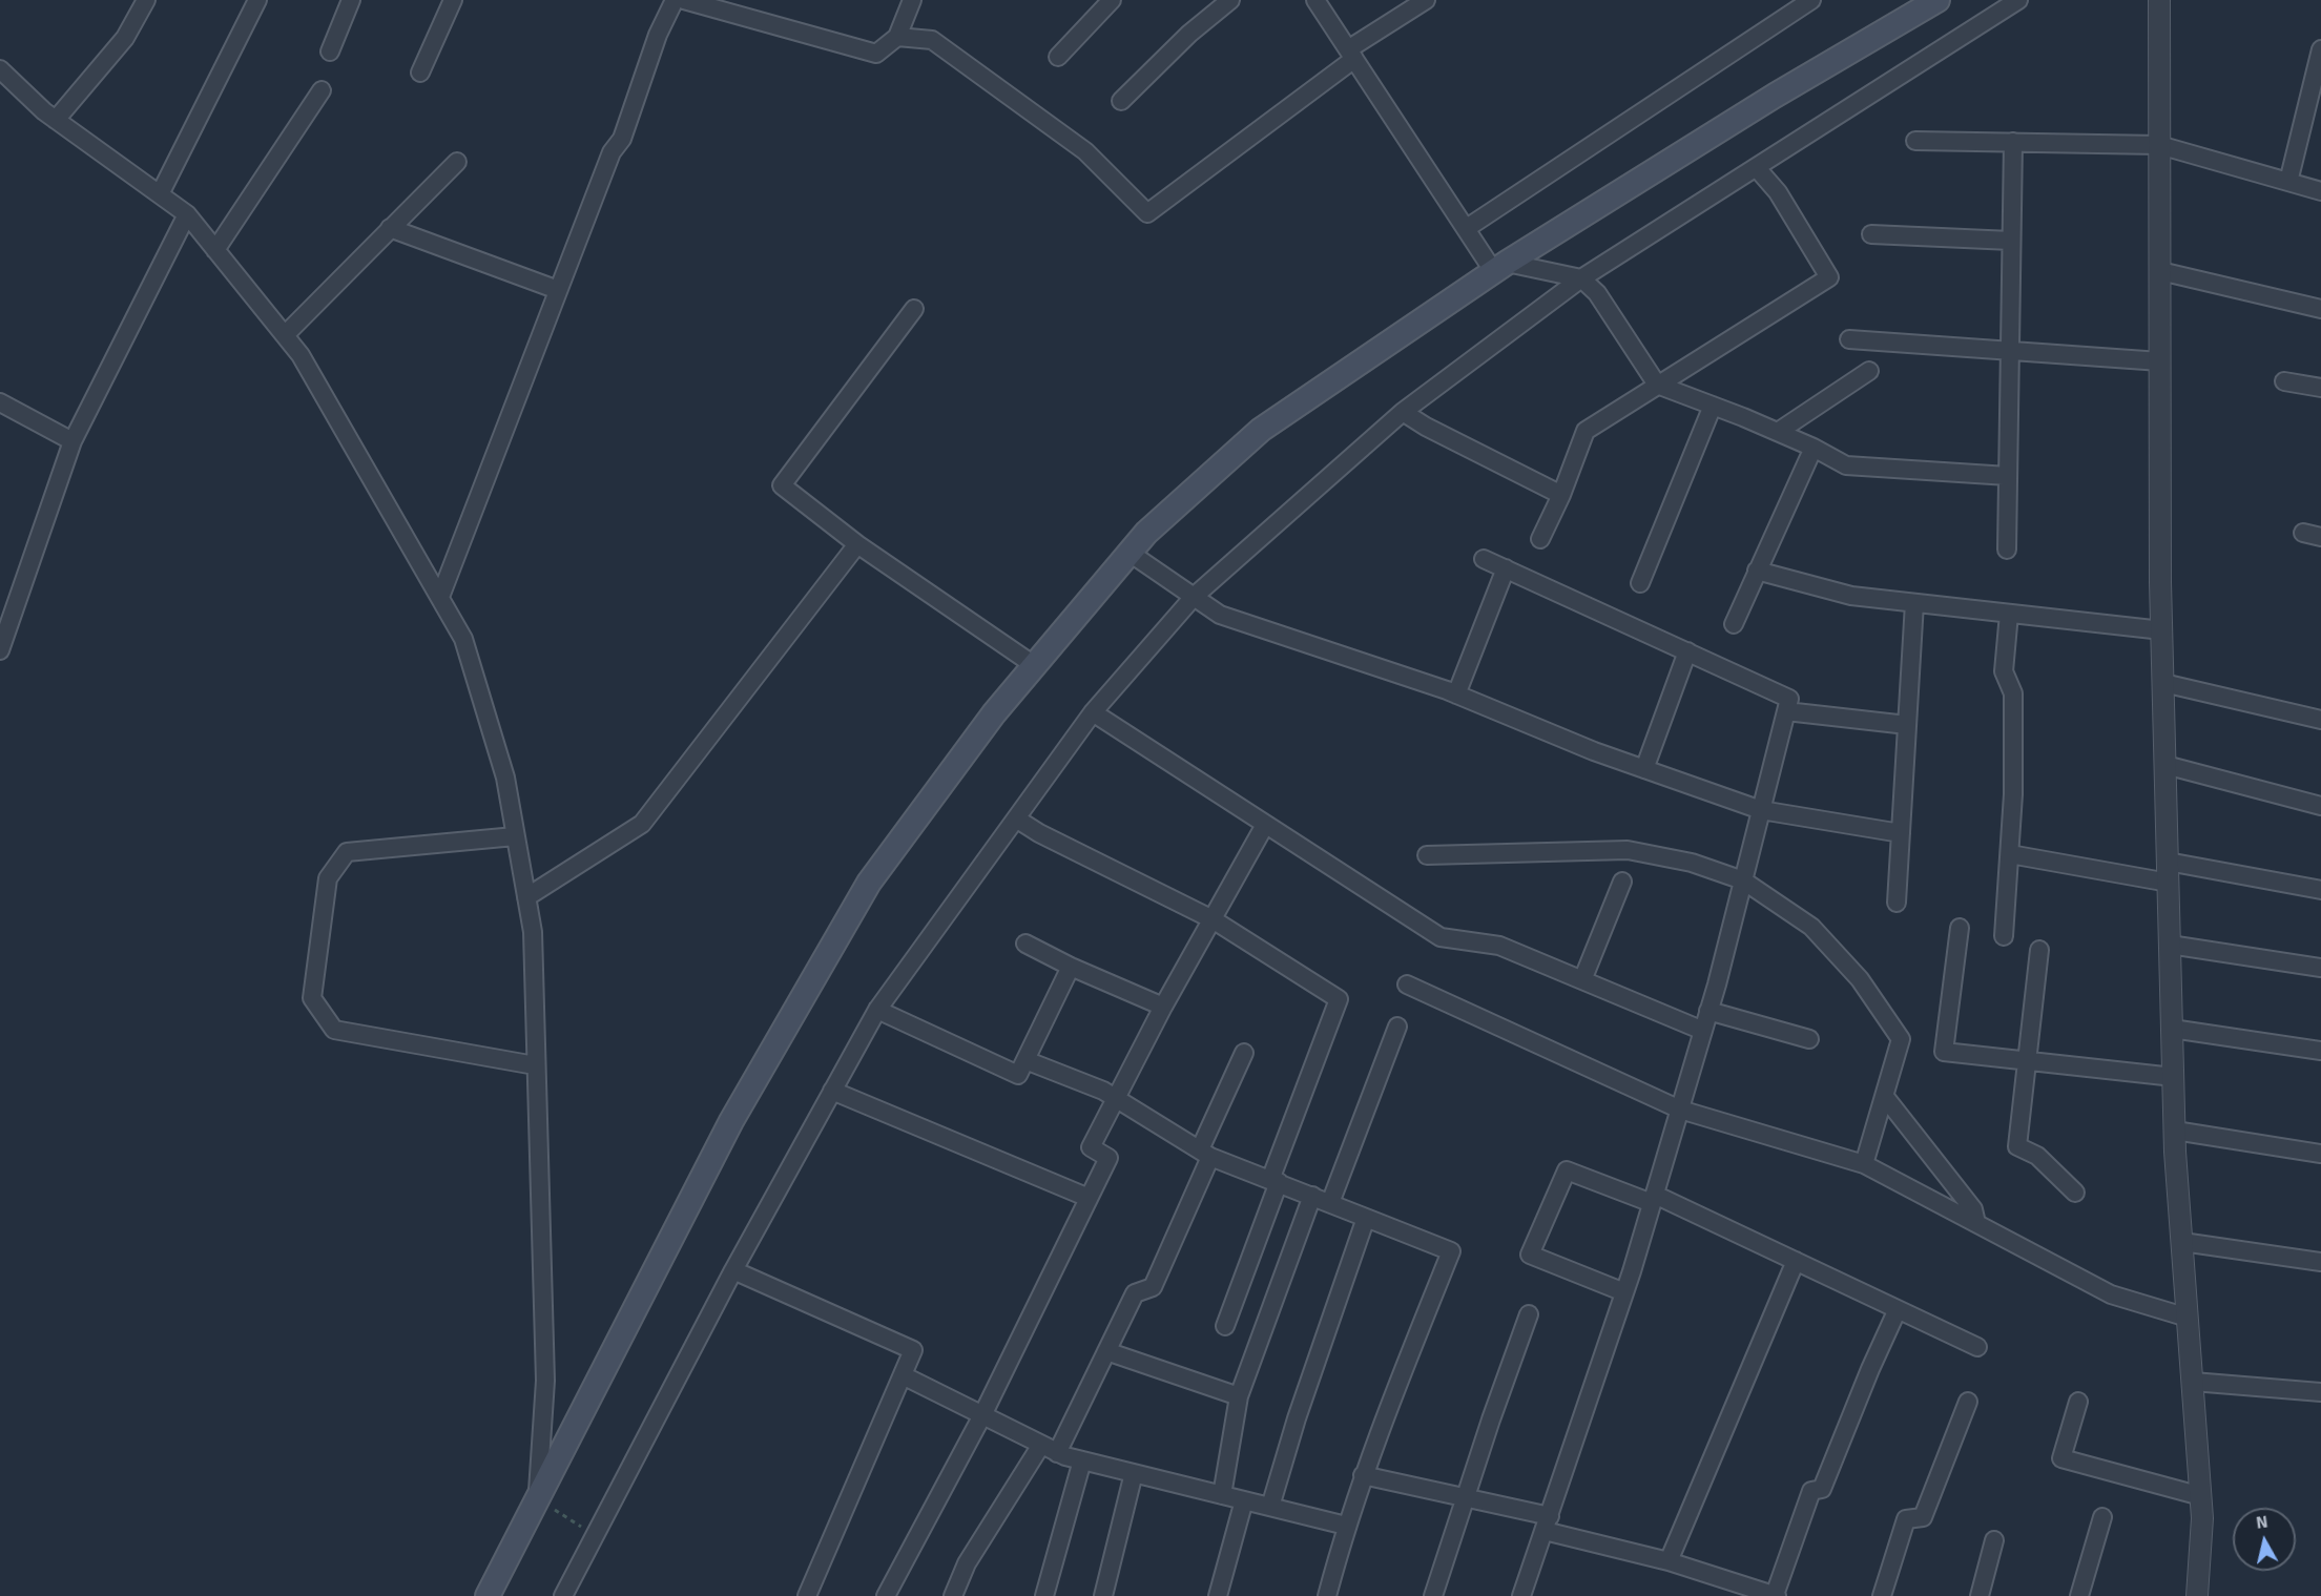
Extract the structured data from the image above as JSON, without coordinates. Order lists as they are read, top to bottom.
{
  "north": "top"
}
